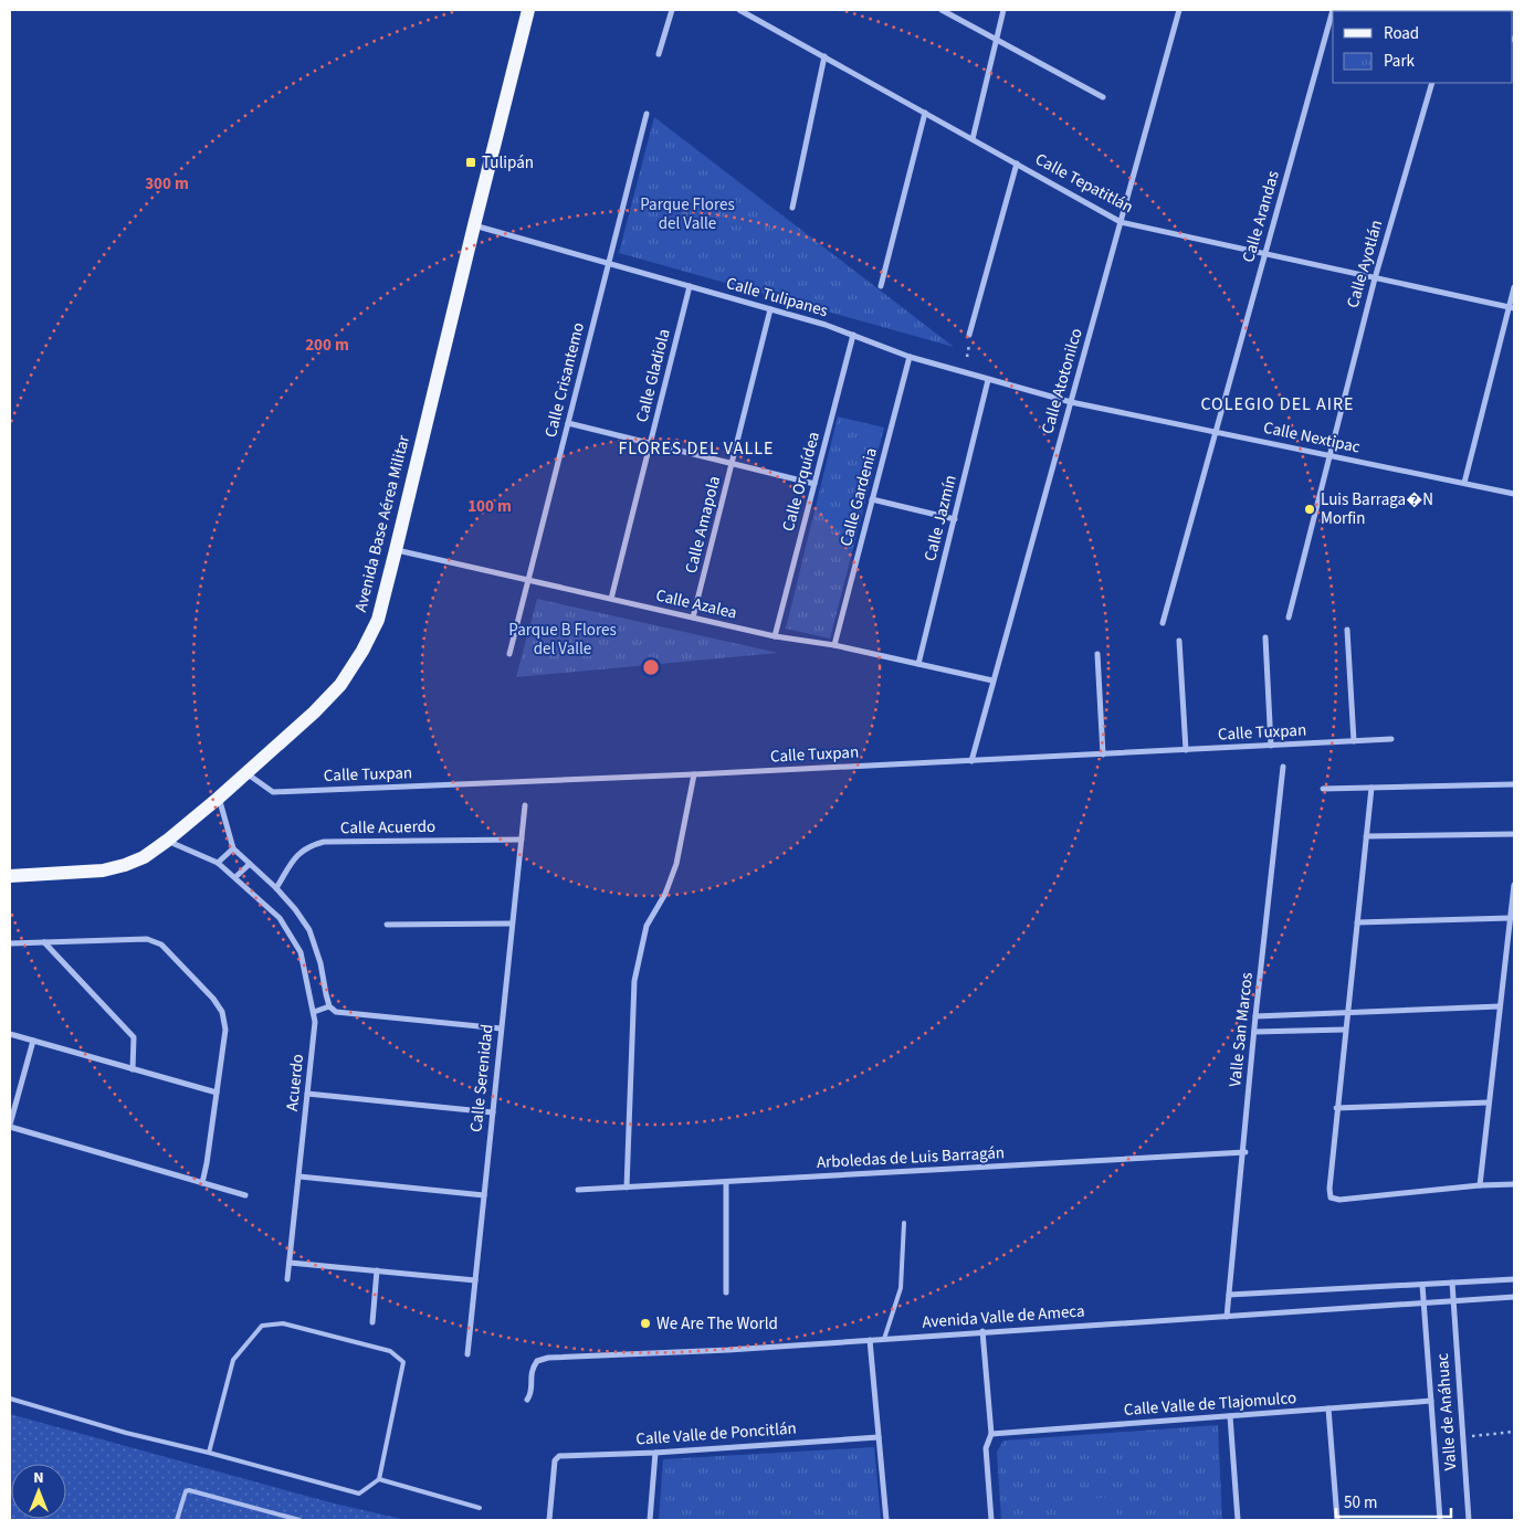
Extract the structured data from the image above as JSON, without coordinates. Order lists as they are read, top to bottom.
{
  "streets": {
    "main road": ["Avenida Base Aérea Militar"],
    "street": [
      "Calle Tepatitlán",
      "Calle Arandas",
      "Calle Ayotlán",
      "Calle Tulipanes",
      "Calle Gladiola",
      "Calle Crisantemo",
      "Calle Atotonilco",
      "Calle Nextipac",
      "Calle Orquídea",
      "Calle Gardenia",
      "Calle Jazmín",
      "Calle Amapola",
      "Calle Azalea",
      "Calle Tuxpan",
      "Calle Acuerdo",
      "Valle San Marcos",
      "Calle Serenidad",
      "Acuerdo",
      "Arboledas de Luis Barragán",
      "Avenida Valle de Ameca",
      "Calle Valle de Tlajomulco",
      "Valle de Anáhuac",
      "Calle Valle de Poncitlán"
    ]
  },
  "crossings": [
    ["Calle Tepatitlán", "Calle Arandas"],
    ["Calle Tepatitlán", "Calle Ayotlán"],
    ["Calle Tepatitlán", "Calle Atotonilco"],
    ["Calle Arandas", "Calle Nextipac"],
    ["Calle Ayotlán", "Calle Nextipac"],
    ["Calle Tulipanes", "Calle Gladiola"],
    ["Calle Tulipanes", "Calle Crisantemo"],
    ["Calle Tulipanes", "Calle Atotonilco"],
    ["Calle Tulipanes", "Calle Nextipac"],
    ["Calle Tulipanes", "Calle Orquídea"],
    ["Calle Tulipanes", "Calle Gardenia"],
    ["Calle Tulipanes", "Calle Jazmín"],
    ["Calle Tulipanes", "Avenida Base Aérea Militar"],
    ["Calle Tulipanes", "Calle Amapola"],
    ["Calle Gladiola", "Calle Azalea"],
    ["Calle Crisantemo", "Calle Azalea"],
    ["Calle Atotonilco", "Calle Nextipac"],
    ["Calle Atotonilco", "Calle Azalea"],
    ["Calle Atotonilco", "Calle Tuxpan"],
    ["Calle Orquídea", "Calle Azalea"],
    ["Calle Gardenia", "Calle Azalea"],
    ["Calle Jazmín", "Calle Azalea"],
    ["Avenida Base Aérea Militar", "Calle Azalea"],
    ["Avenida Base Aérea Militar", "Calle Tuxpan"],
    ["Avenida Base Aérea Militar", "Acuerdo"],
    ["Calle Amapola", "Calle Azalea"],
    ["Calle Acuerdo", "Calle Serenidad"],
    ["Valle San Marcos", "Arboledas de Luis Barragán"],
    ["Valle San Marcos", "Avenida Valle de Ameca"],
    ["Avenida Valle de Ameca", "Valle de Anáhuac"],
    ["Calle Valle de Tlajomulco", "Valle de Anáhuac"]
  ],
  "districts": ["COLEGIO DEL AIRE", "FLORES DEL VALLE"],
  "parks": ["Parque Flores del Valle", "Parque B Flores del Valle"],
  "places": {
    "transit": ["Tulipán"],
    "other": ["Luis Barraga�N Morfin", "We Are The World"]
  },
  "legend": ["Road", "Park"],
  "scale_bar": "50 m",
  "north": "top",
  "rings": ["300 m", "200 m", "100 m"]
}
